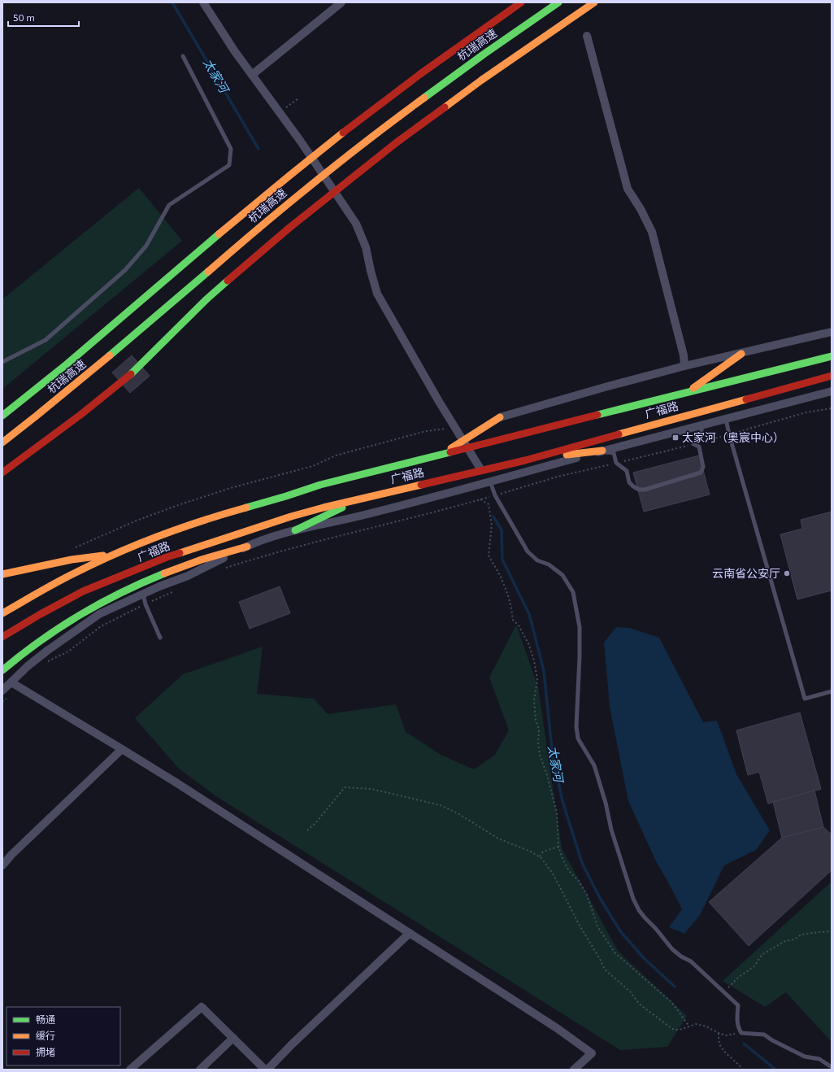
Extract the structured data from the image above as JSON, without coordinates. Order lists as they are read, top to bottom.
{
  "streets": {
    "main road": ["杭瑞高速", "广福路"]
  },
  "water": ["太家河"],
  "places": {
    "transit": ["太家河（奥宸中心）"],
    "other": ["云南省公安厅"]
  },
  "legend": ["畅通", "缓行", "拥堵"],
  "scale_bar": "50 m"
}
